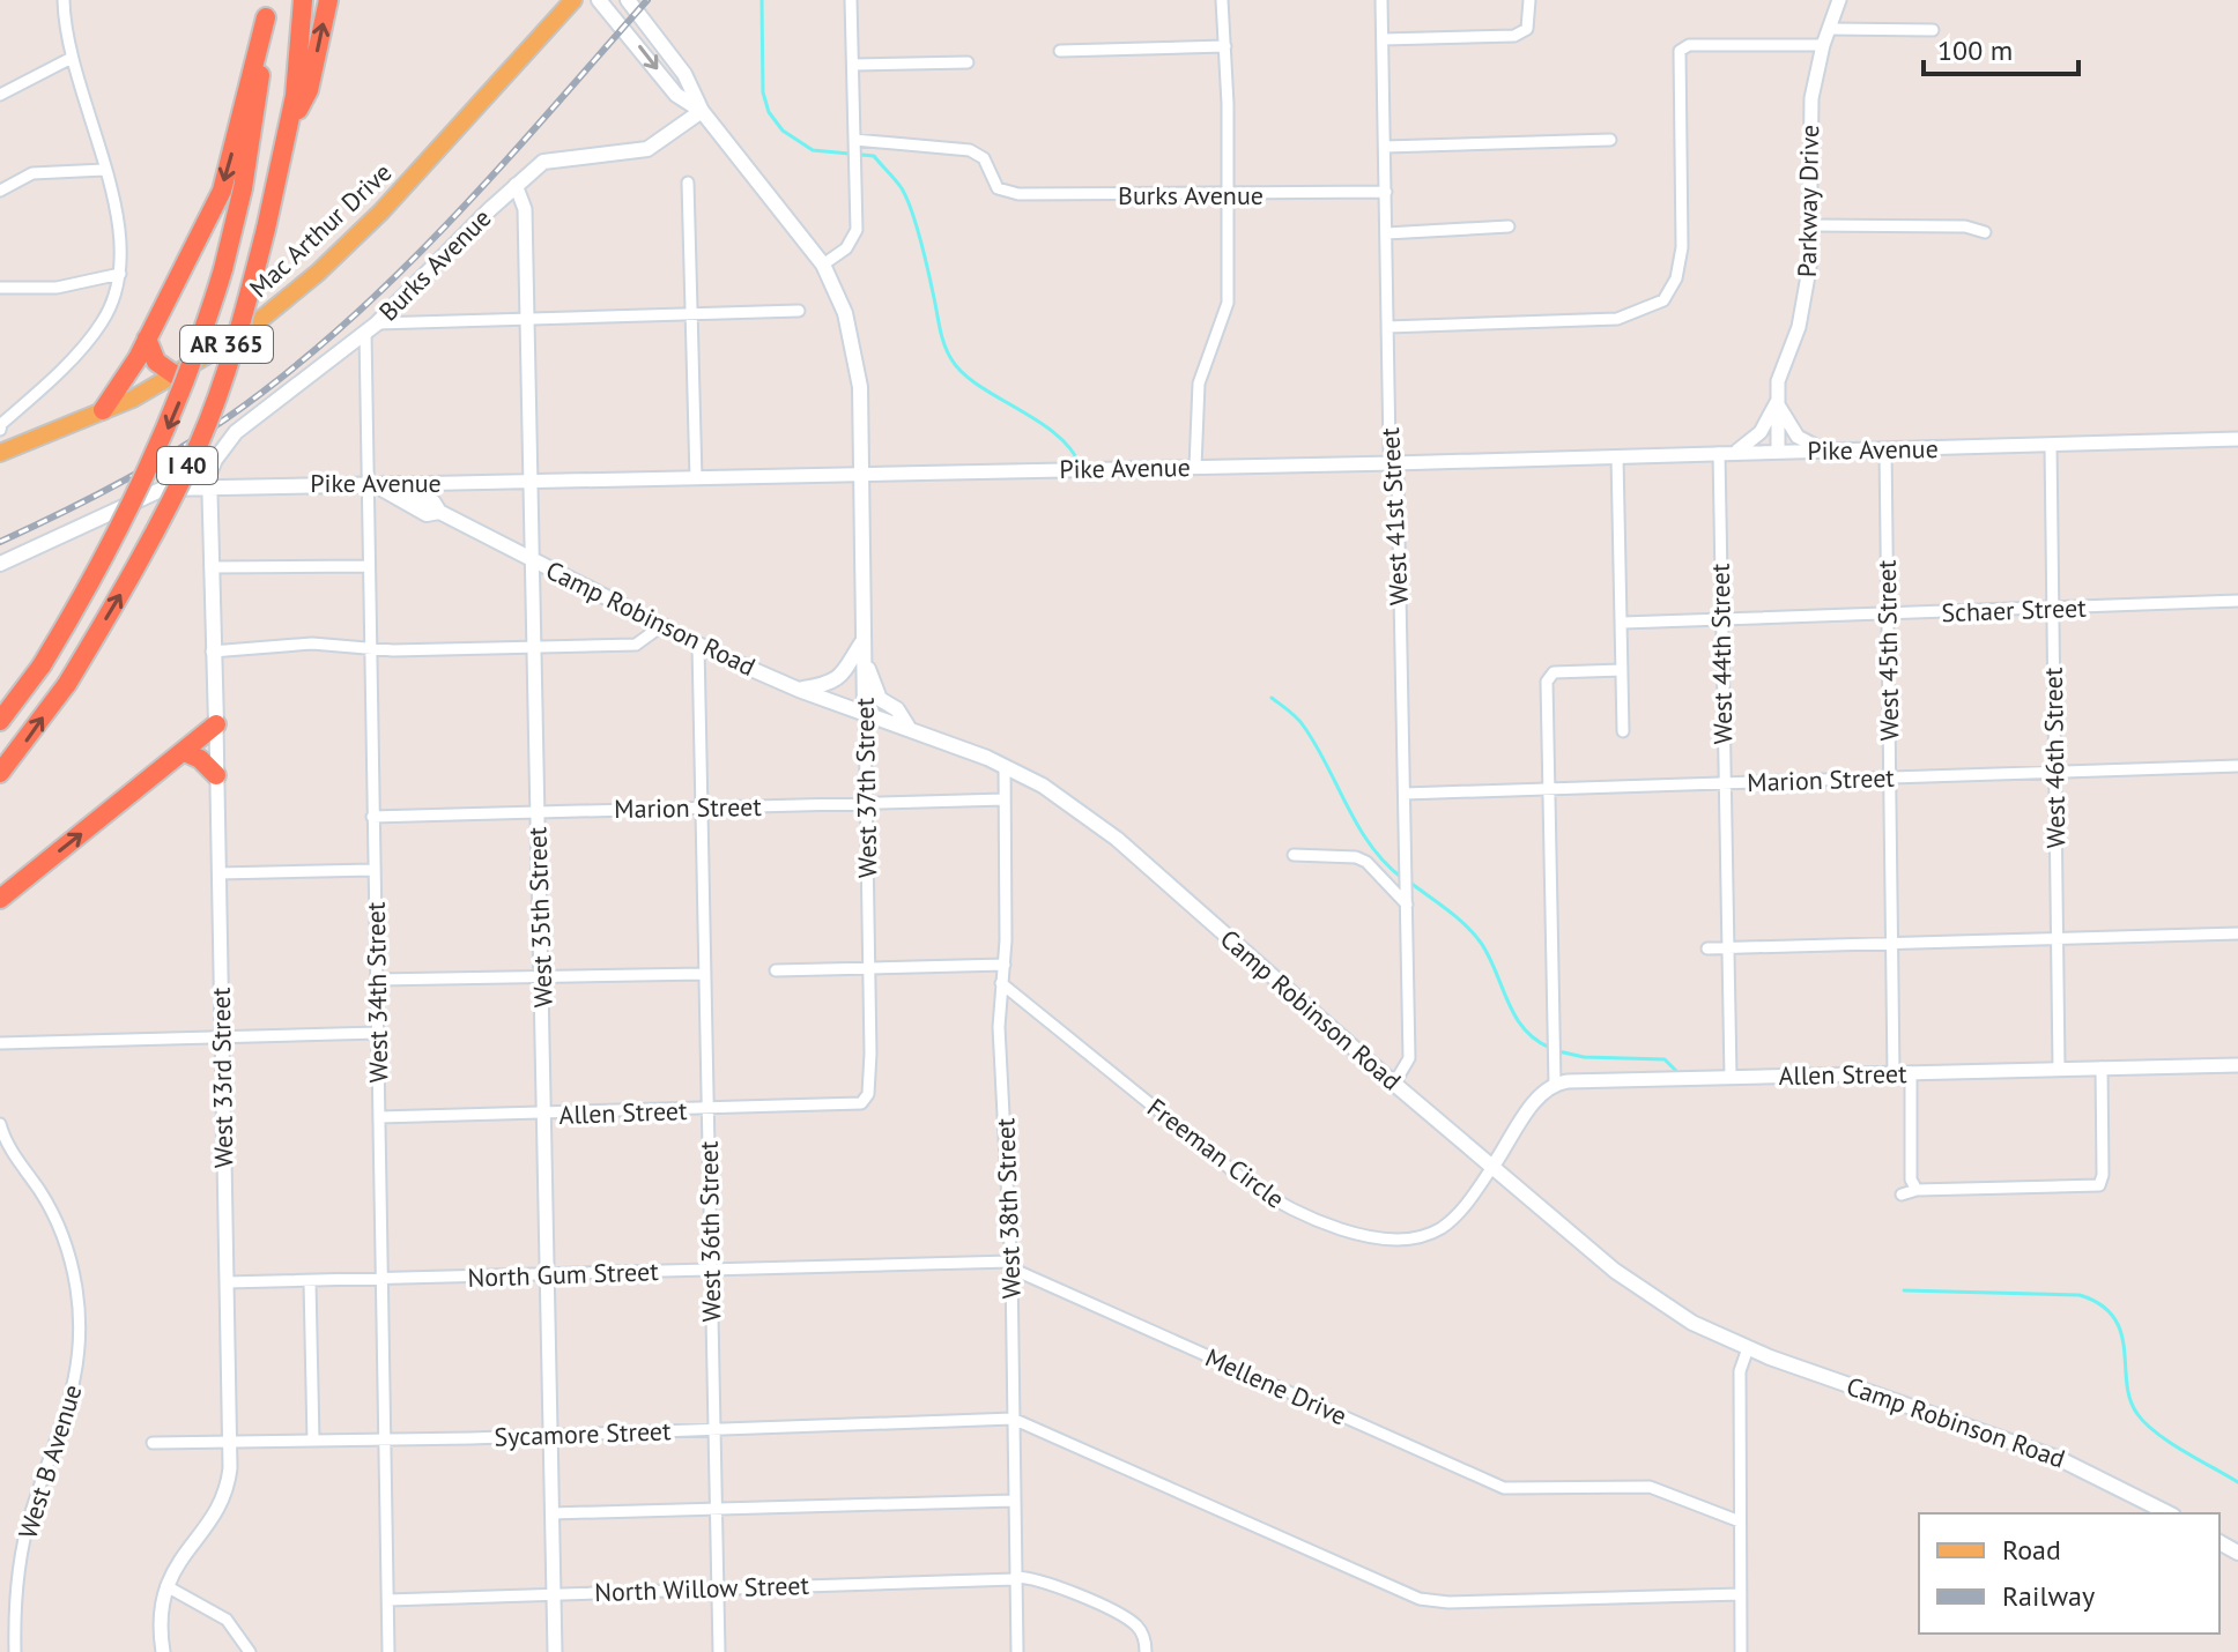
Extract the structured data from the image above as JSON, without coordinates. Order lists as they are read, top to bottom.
{
  "streets": {
    "highway": ["I 40"],
    "main road": [
      "Burks Avenue",
      "Mac Arthur Drive",
      "AR 365",
      "Pike Avenue",
      "Camp Robinson Road",
      "West 37th Street",
      "West 33rd Street"
    ],
    "street": [
      "Parkway Drive",
      "West 41st Street",
      "Schaer Street",
      "West 45th Street",
      "West 44th Street",
      "West 46th Street",
      "Marion Street",
      "West 35th Street",
      "West 34th Street",
      "Allen Street",
      "Freeman Circle",
      "West 38th Street",
      "West 36th Street",
      "North Gum Street",
      "Mellene Drive",
      "Sycamore Street",
      "West B Avenue",
      "North Willow Street"
    ]
  },
  "crossings": [
    ["Burks Avenue", "Pike Avenue"],
    ["Burks Avenue", "West 41st Street"],
    ["Burks Avenue", "West 37th Street"],
    ["Burks Avenue", "West 35th Street"],
    ["Burks Avenue", "West 34th Street"],
    ["Burks Avenue", "West 33rd Street"],
    ["Parkway Drive", "Pike Avenue"],
    ["Pike Avenue", "West 41st Street"],
    ["Pike Avenue", "Camp Robinson Road"],
    ["Pike Avenue", "West 45th Street"],
    ["Pike Avenue", "West 44th Street"],
    ["Pike Avenue", "West 46th Street"],
    ["Pike Avenue", "West 37th Street"],
    ["Pike Avenue", "West 35th Street"],
    ["Pike Avenue", "West 34th Street"],
    ["Pike Avenue", "West 33rd Street"],
    ["West 41st Street", "Camp Robinson Road"],
    ["West 41st Street", "Marion Street"],
    ["Schaer Street", "West 45th Street"],
    ["Schaer Street", "West 44th Street"],
    ["Schaer Street", "West 46th Street"],
    ["Camp Robinson Road", "West 37th Street"],
    ["Camp Robinson Road", "West 35th Street"],
    ["Camp Robinson Road", "West 34th Street"],
    ["Camp Robinson Road", "Freeman Circle"],
    ["Camp Robinson Road", "West 38th Street"],
    ["Camp Robinson Road", "West 36th Street"],
    ["West 45th Street", "Marion Street"],
    ["West 45th Street", "Allen Street"],
    ["West 44th Street", "Marion Street"],
    ["West 44th Street", "Allen Street"],
    ["West 46th Street", "Marion Street"],
    ["West 46th Street", "Allen Street"],
    ["Marion Street", "West 37th Street"],
    ["Marion Street", "West 35th Street"],
    ["Marion Street", "West 34th Street"],
    ["Marion Street", "West 38th Street"],
    ["Marion Street", "West 36th Street"],
    ["West 37th Street", "Allen Street"],
    ["West 35th Street", "Allen Street"],
    ["West 35th Street", "North Gum Street"],
    ["West 35th Street", "Sycamore Street"],
    ["West 35th Street", "North Willow Street"],
    ["West 34th Street", "Allen Street"],
    ["West 34th Street", "North Gum Street"],
    ["West 34th Street", "Sycamore Street"],
    ["West 34th Street", "North Willow Street"],
    ["Allen Street", "West 36th Street"],
    ["West 33rd Street", "North Gum Street"],
    ["West 33rd Street", "Sycamore Street"],
    ["Freeman Circle", "West 38th Street"],
    ["West 38th Street", "North Gum Street"],
    ["West 38th Street", "Mellene Drive"],
    ["West 38th Street", "Sycamore Street"],
    ["West 38th Street", "North Willow Street"],
    ["West 36th Street", "North Gum Street"],
    ["West 36th Street", "Sycamore Street"],
    ["West 36th Street", "North Willow Street"],
    ["North Gum Street", "Mellene Drive"]
  ],
  "legend": ["Road", "Railway"],
  "scale_bar": "100 m"
}
